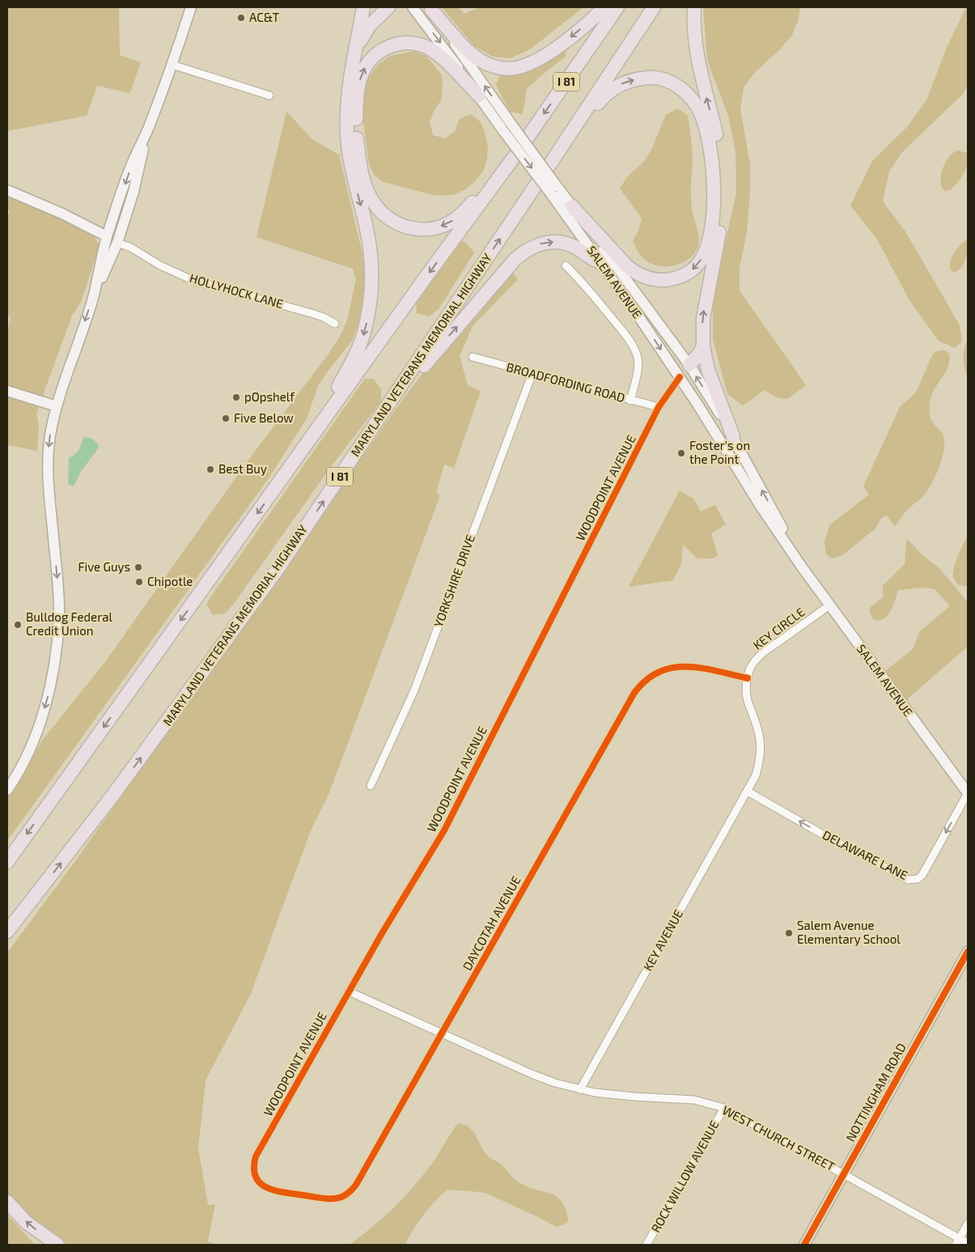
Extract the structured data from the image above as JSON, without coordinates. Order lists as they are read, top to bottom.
{
  "streets": {
    "highway": ["I 81", "MARYLAND VETERANS MEMORIAL HIGHWAY"],
    "street": [
      "SALEM AVENUE",
      "HOLLYHOCK LANE",
      "BROADFORDING ROAD",
      "WOODPOINT AVENUE",
      "YORKSHIRE DRIVE",
      "KEY CIRCLE",
      "DELAWARE LANE",
      "DAYCOTAH AVENUE",
      "KEY AVENUE",
      "NOTTINGHAM ROAD",
      "WEST CHURCH STREET",
      "ROCK WILLOW AVENUE"
    ]
  },
  "crossings": [
    ["SALEM AVENUE", "WOODPOINT AVENUE"],
    ["SALEM AVENUE", "KEY CIRCLE"],
    ["SALEM AVENUE", "DELAWARE LANE"],
    ["BROADFORDING ROAD", "WOODPOINT AVENUE"],
    ["BROADFORDING ROAD", "YORKSHIRE DRIVE"],
    ["WOODPOINT AVENUE", "DAYCOTAH AVENUE"],
    ["WOODPOINT AVENUE", "WEST CHURCH STREET"],
    ["KEY CIRCLE", "DELAWARE LANE"],
    ["KEY CIRCLE", "DAYCOTAH AVENUE"],
    ["KEY CIRCLE", "KEY AVENUE"],
    ["DELAWARE LANE", "KEY AVENUE"],
    ["DAYCOTAH AVENUE", "WEST CHURCH STREET"],
    ["KEY AVENUE", "WEST CHURCH STREET"],
    ["NOTTINGHAM ROAD", "WEST CHURCH STREET"],
    ["WEST CHURCH STREET", "ROCK WILLOW AVENUE"]
  ],
  "places": [
    "AC&T",
    "pOpshelf",
    "Five Below",
    "Foster's on the Point",
    "Best Buy",
    "Five Guys",
    "Chipotle",
    "Bulldog Federal Credit Union",
    "Salem Avenue Elementary School"
  ]
}
